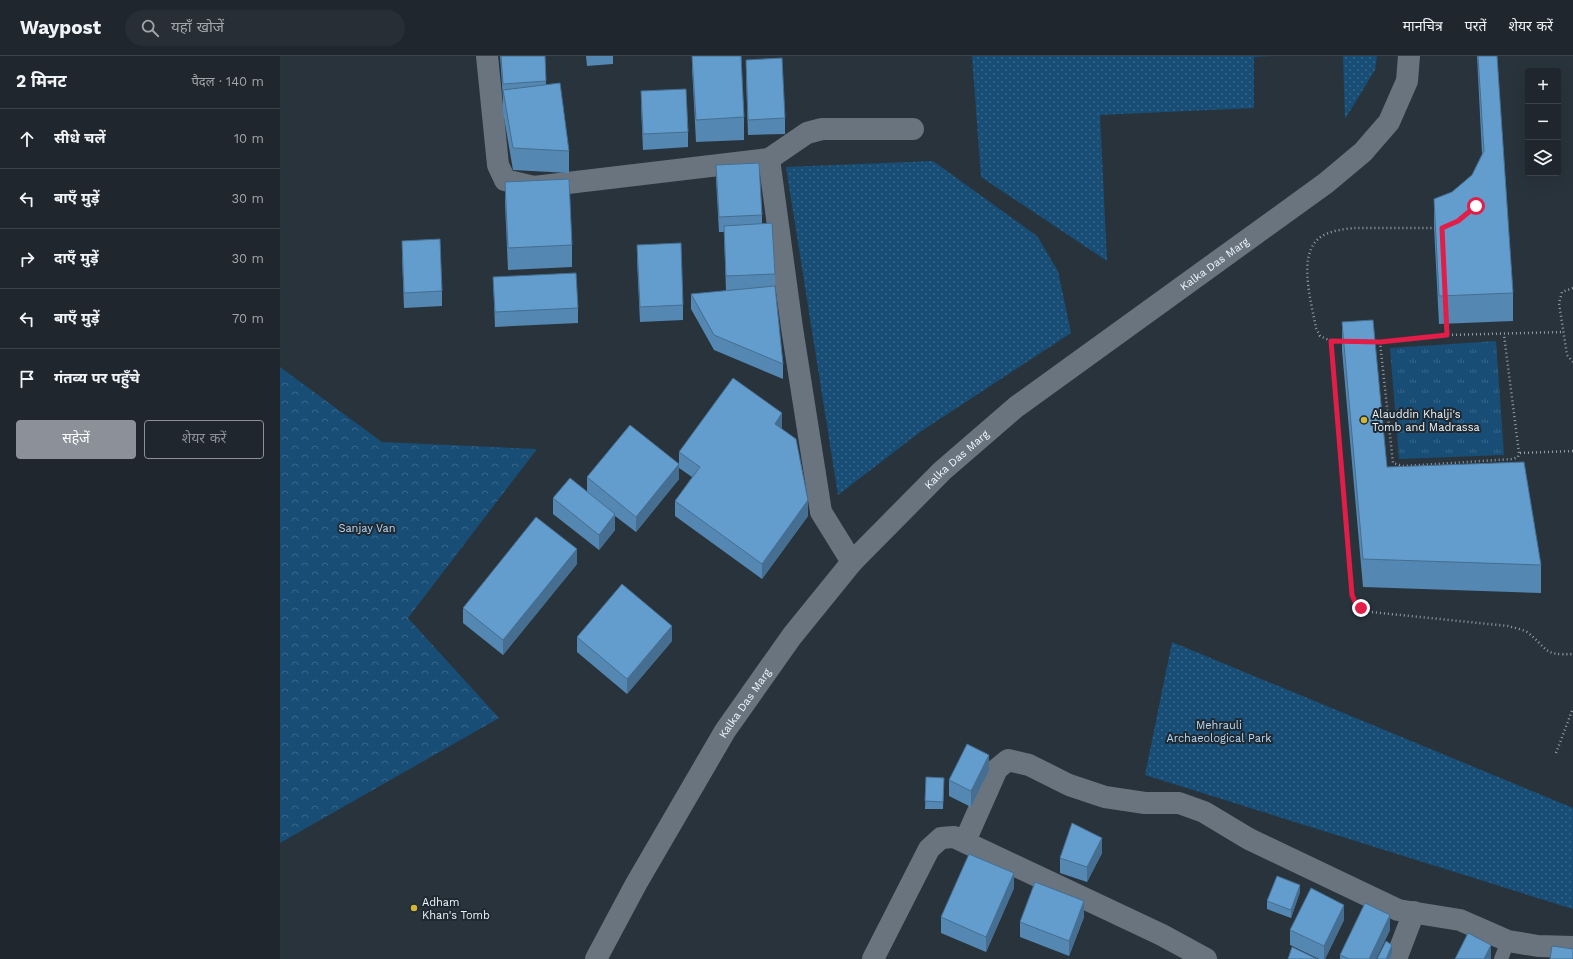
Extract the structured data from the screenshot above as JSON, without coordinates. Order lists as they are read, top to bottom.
{
  "streets": {
    "street": ["Kalka Das Marg"]
  },
  "parks": ["Sanjay Van", "Mehrauli Archaeological Park"],
  "places": ["Alauddin Khalji's Tomb and Madrassa", "Adham Khan's Tomb"],
  "page": {
    "header": "Waypost",
    "search": "यहाँ खोजें",
    "nav": ["मानचित्र", "परतें", "शेयर करें"],
    "heading": ["2 मिनट", "पैदल · 140 m"],
    "map_buttons": ["+", "−"],
    "list": [
      ["सीधे चलें", "10 m"],
      ["बाएँ मुड़ें", "30 m"],
      ["दाएँ मुड़ें", "30 m"],
      ["बाएँ मुड़ें", "70 m"],
      "गंतव्य पर पहुँचे"
    ],
    "buttons": ["सहेजें", "शेयर करें"]
  }
}
